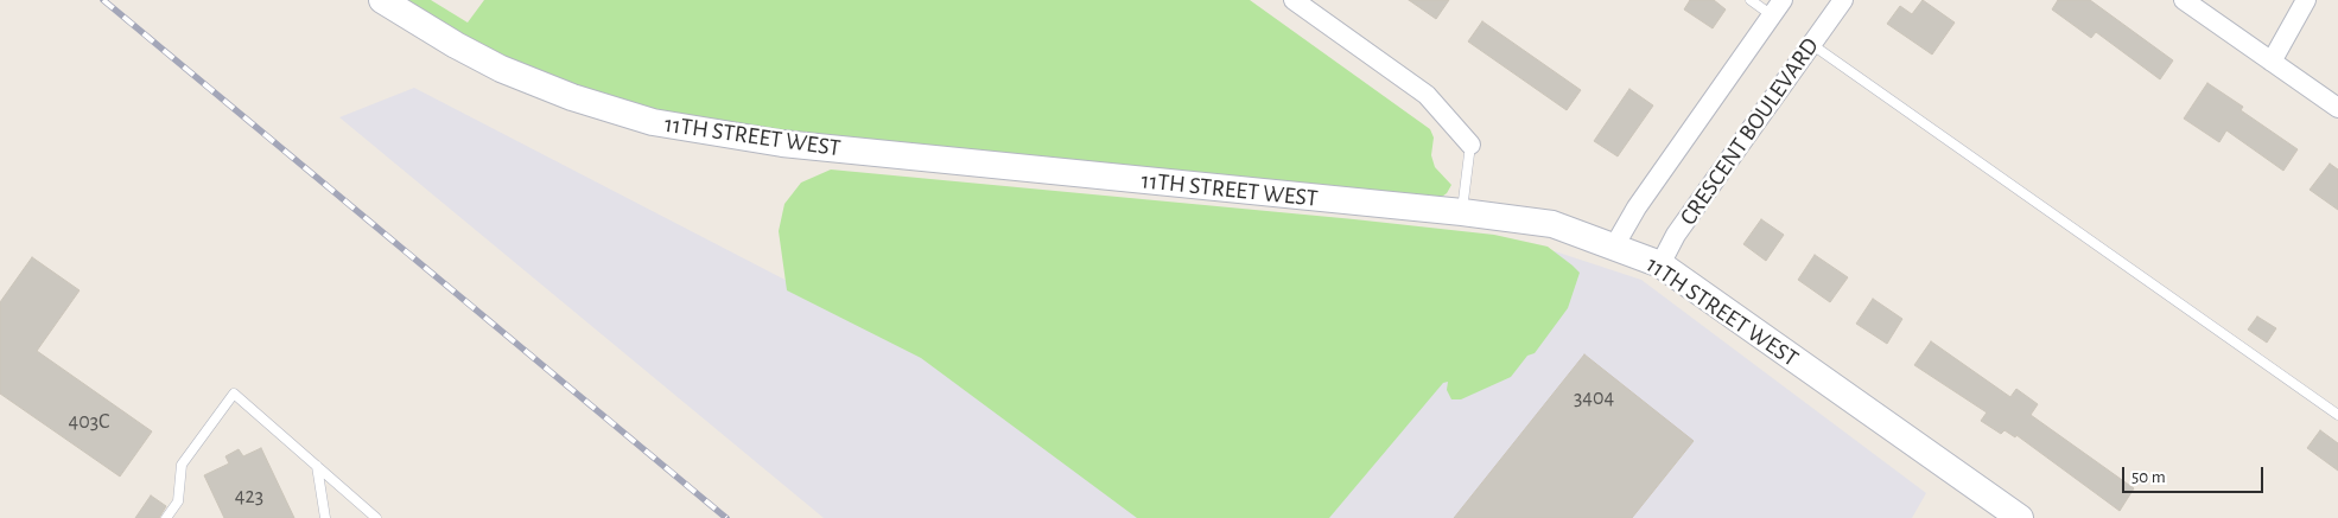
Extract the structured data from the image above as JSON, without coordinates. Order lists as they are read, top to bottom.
{
  "streets": {
    "main road": ["11TH STREET WEST"],
    "street": ["CRESCENT BOULEVARD"]
  },
  "crossings": [
    ["CRESCENT BOULEVARD", "11TH STREET WEST"]
  ],
  "house_numbers": ["3404", "403C", "423"],
  "scale_bar": "50 m"
}
